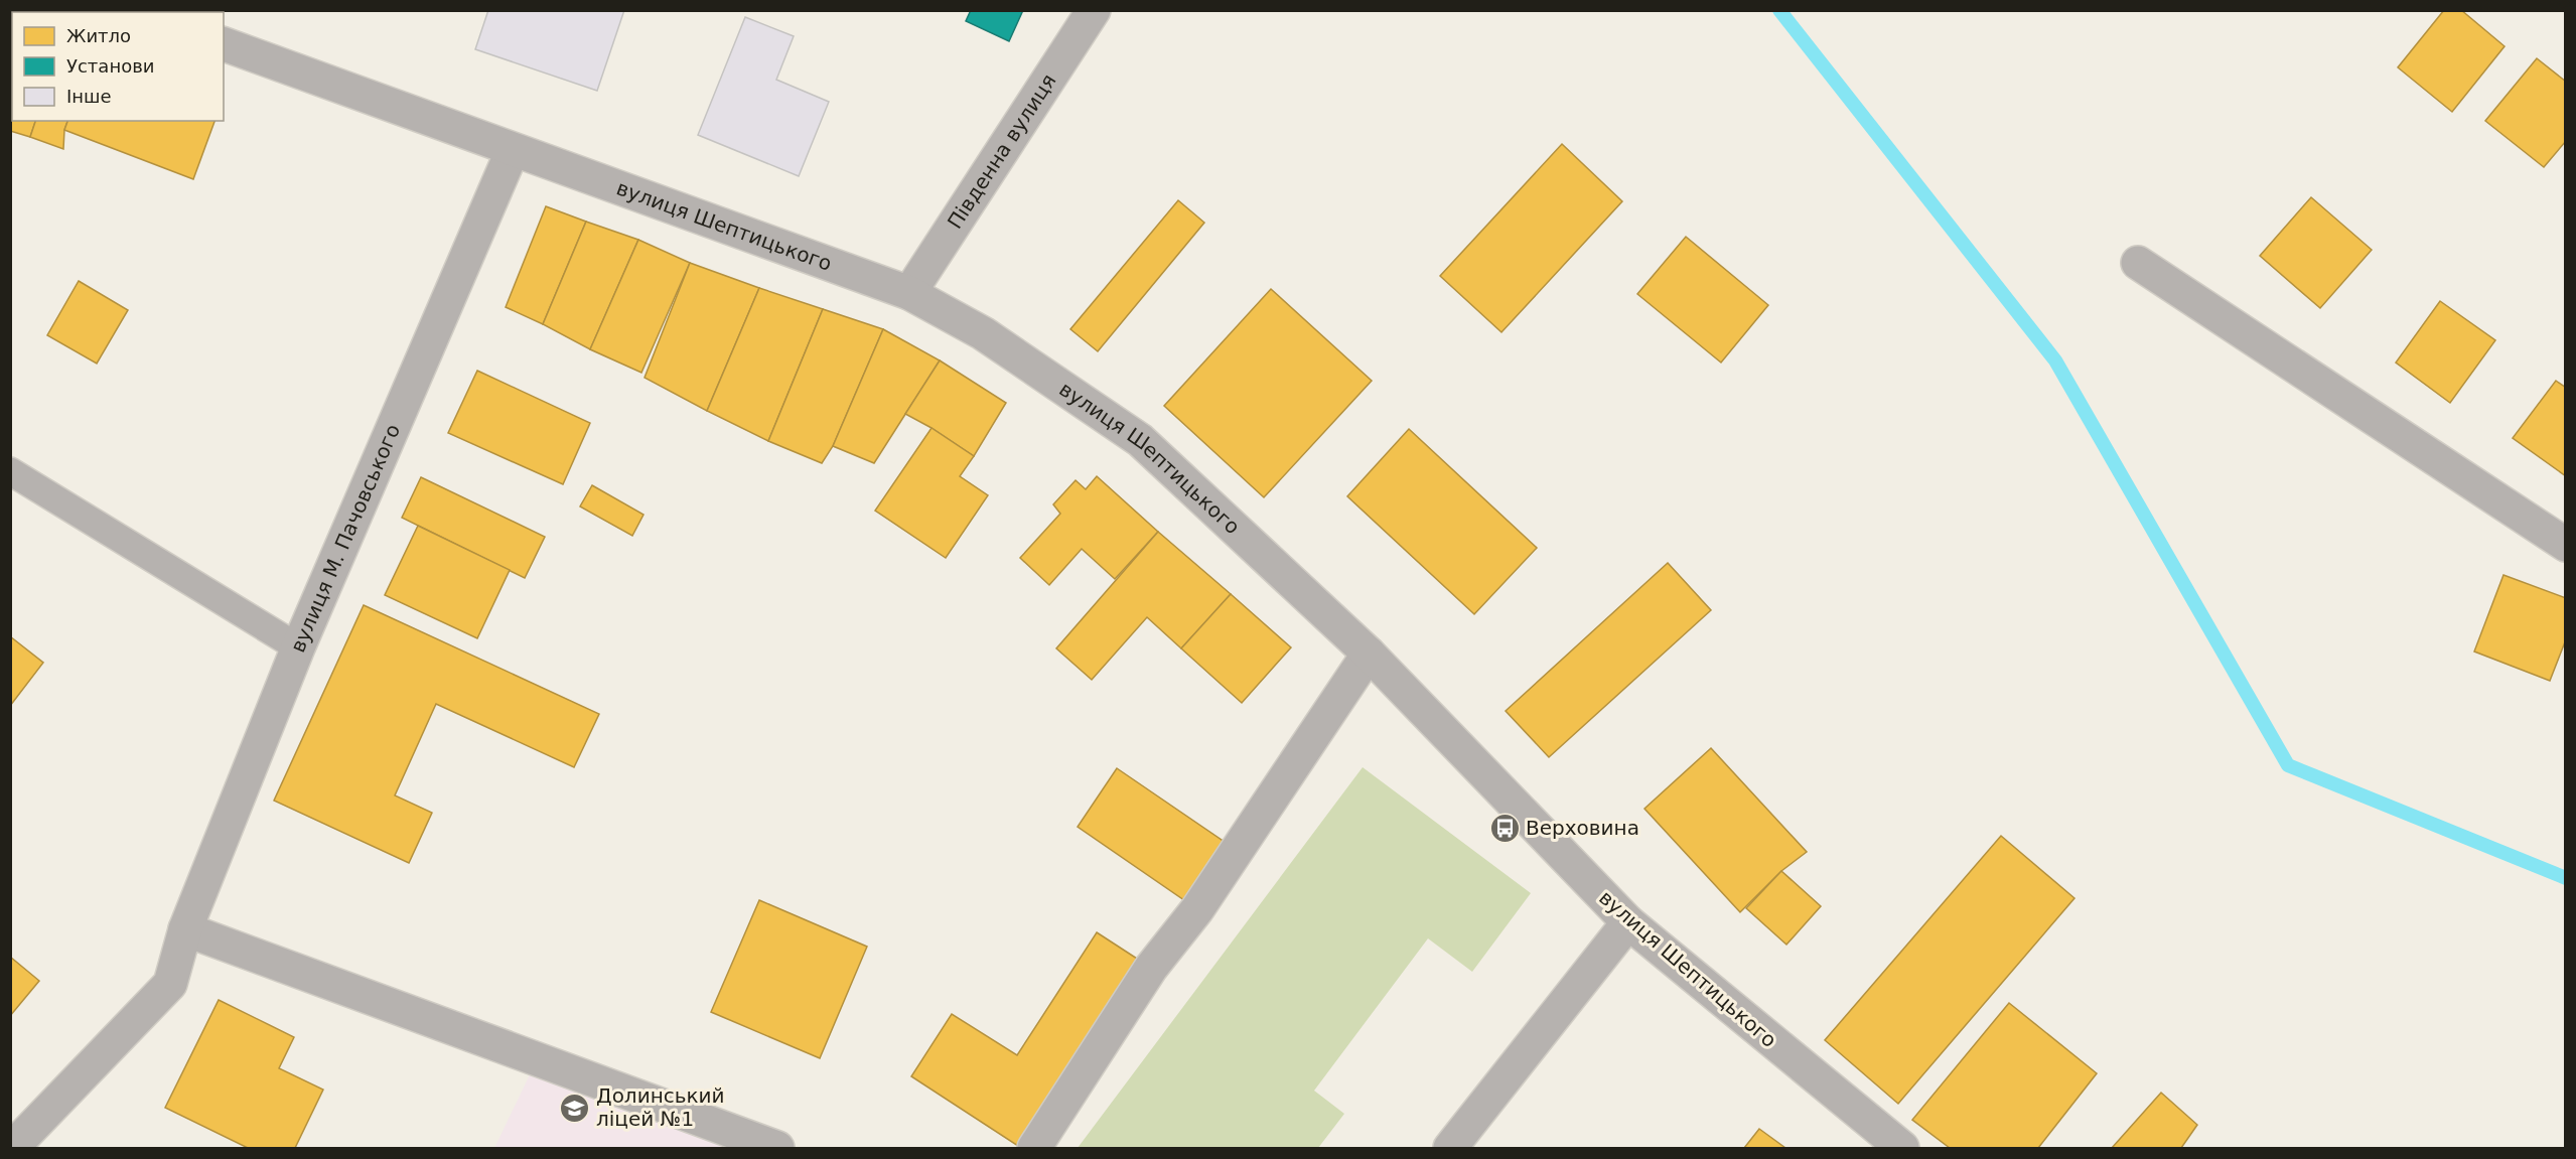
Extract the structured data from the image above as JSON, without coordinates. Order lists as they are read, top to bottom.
{
  "streets": {
    "street": ["Південна вулиця", "вулиця Шептицького", "вулиця М. Пачовського"]
  },
  "crossings": [
    ["Південна вулиця", "вулиця Шептицького"],
    ["вулиця Шептицького", "вулиця М. Пачовського"]
  ],
  "places": {
    "bus stop": ["Верховина"],
    "school or university": ["Долинський ліцей №1"]
  },
  "legend": ["Житло", "Установи", "Інше"]
}
